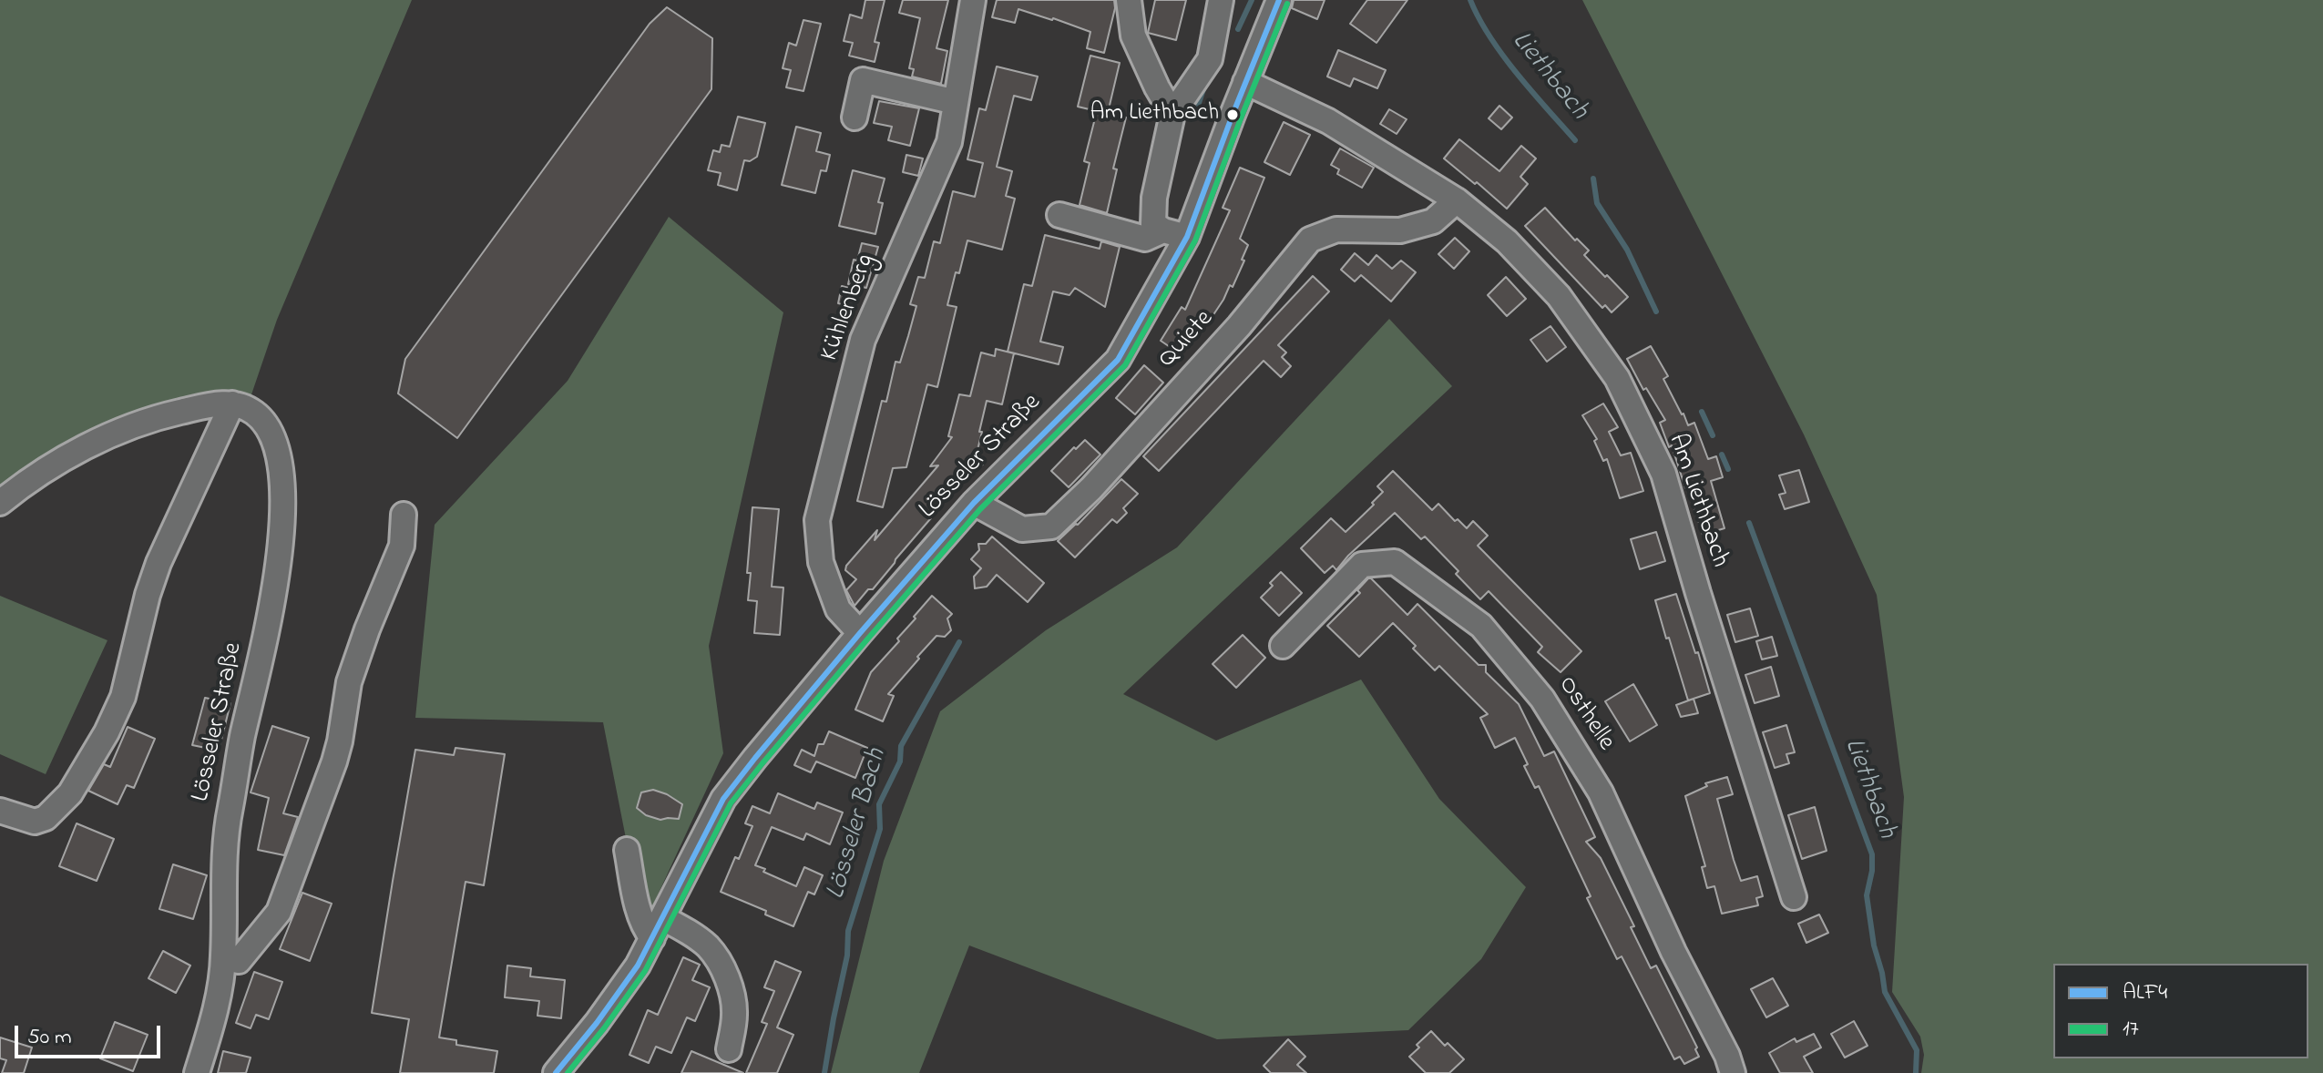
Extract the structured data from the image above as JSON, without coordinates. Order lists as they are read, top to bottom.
{
  "streets": {
    "street": [
      "Kühlenberg",
      "Quiete",
      "Lösseler Straße",
      "Am Liethbach",
      "Osthelle"
    ]
  },
  "crossings": [
    ["Kühlenberg", "Lösseler Straße"],
    ["Quiete", "Lösseler Straße"],
    ["Quiete", "Am Liethbach"],
    ["Lösseler Straße", "Am Liethbach"]
  ],
  "water": ["Liethbach", "Lösseler Bach"],
  "places": ["Am Liethbach"],
  "lines": ["transit line ALF4", "transit line 17"],
  "legend": ["ALF4", "17"],
  "scale_bar": "50 m"
}
